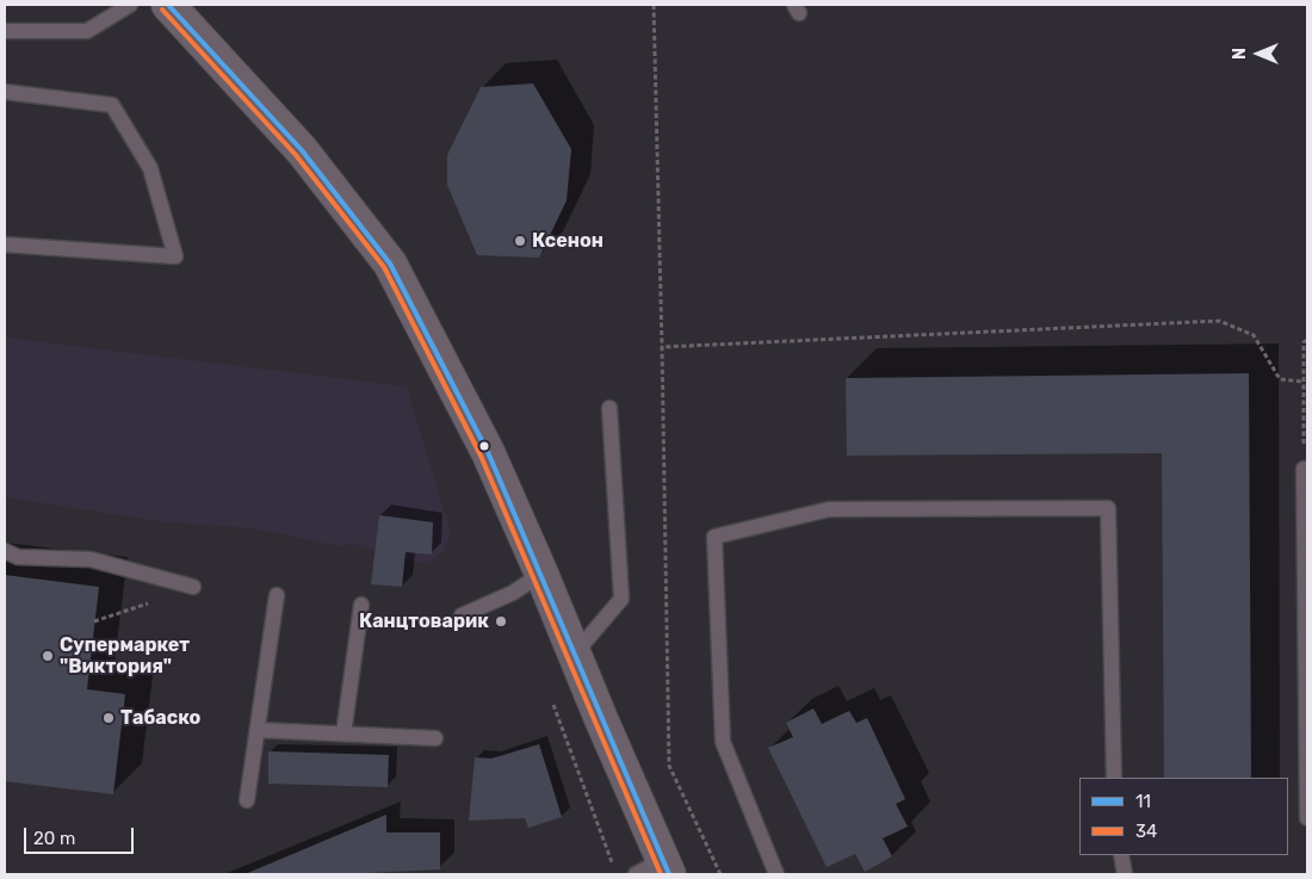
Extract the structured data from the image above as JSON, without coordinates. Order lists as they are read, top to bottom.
{
  "places": [
    "Ксенон",
    "Канцтоварик",
    "Супермаркет \"Виктория\"",
    "Табаско"
  ],
  "lines": ["transit line 11", "transit line 34"],
  "legend": ["11", "34"],
  "scale_bar": "20 m",
  "north": "left"
}
